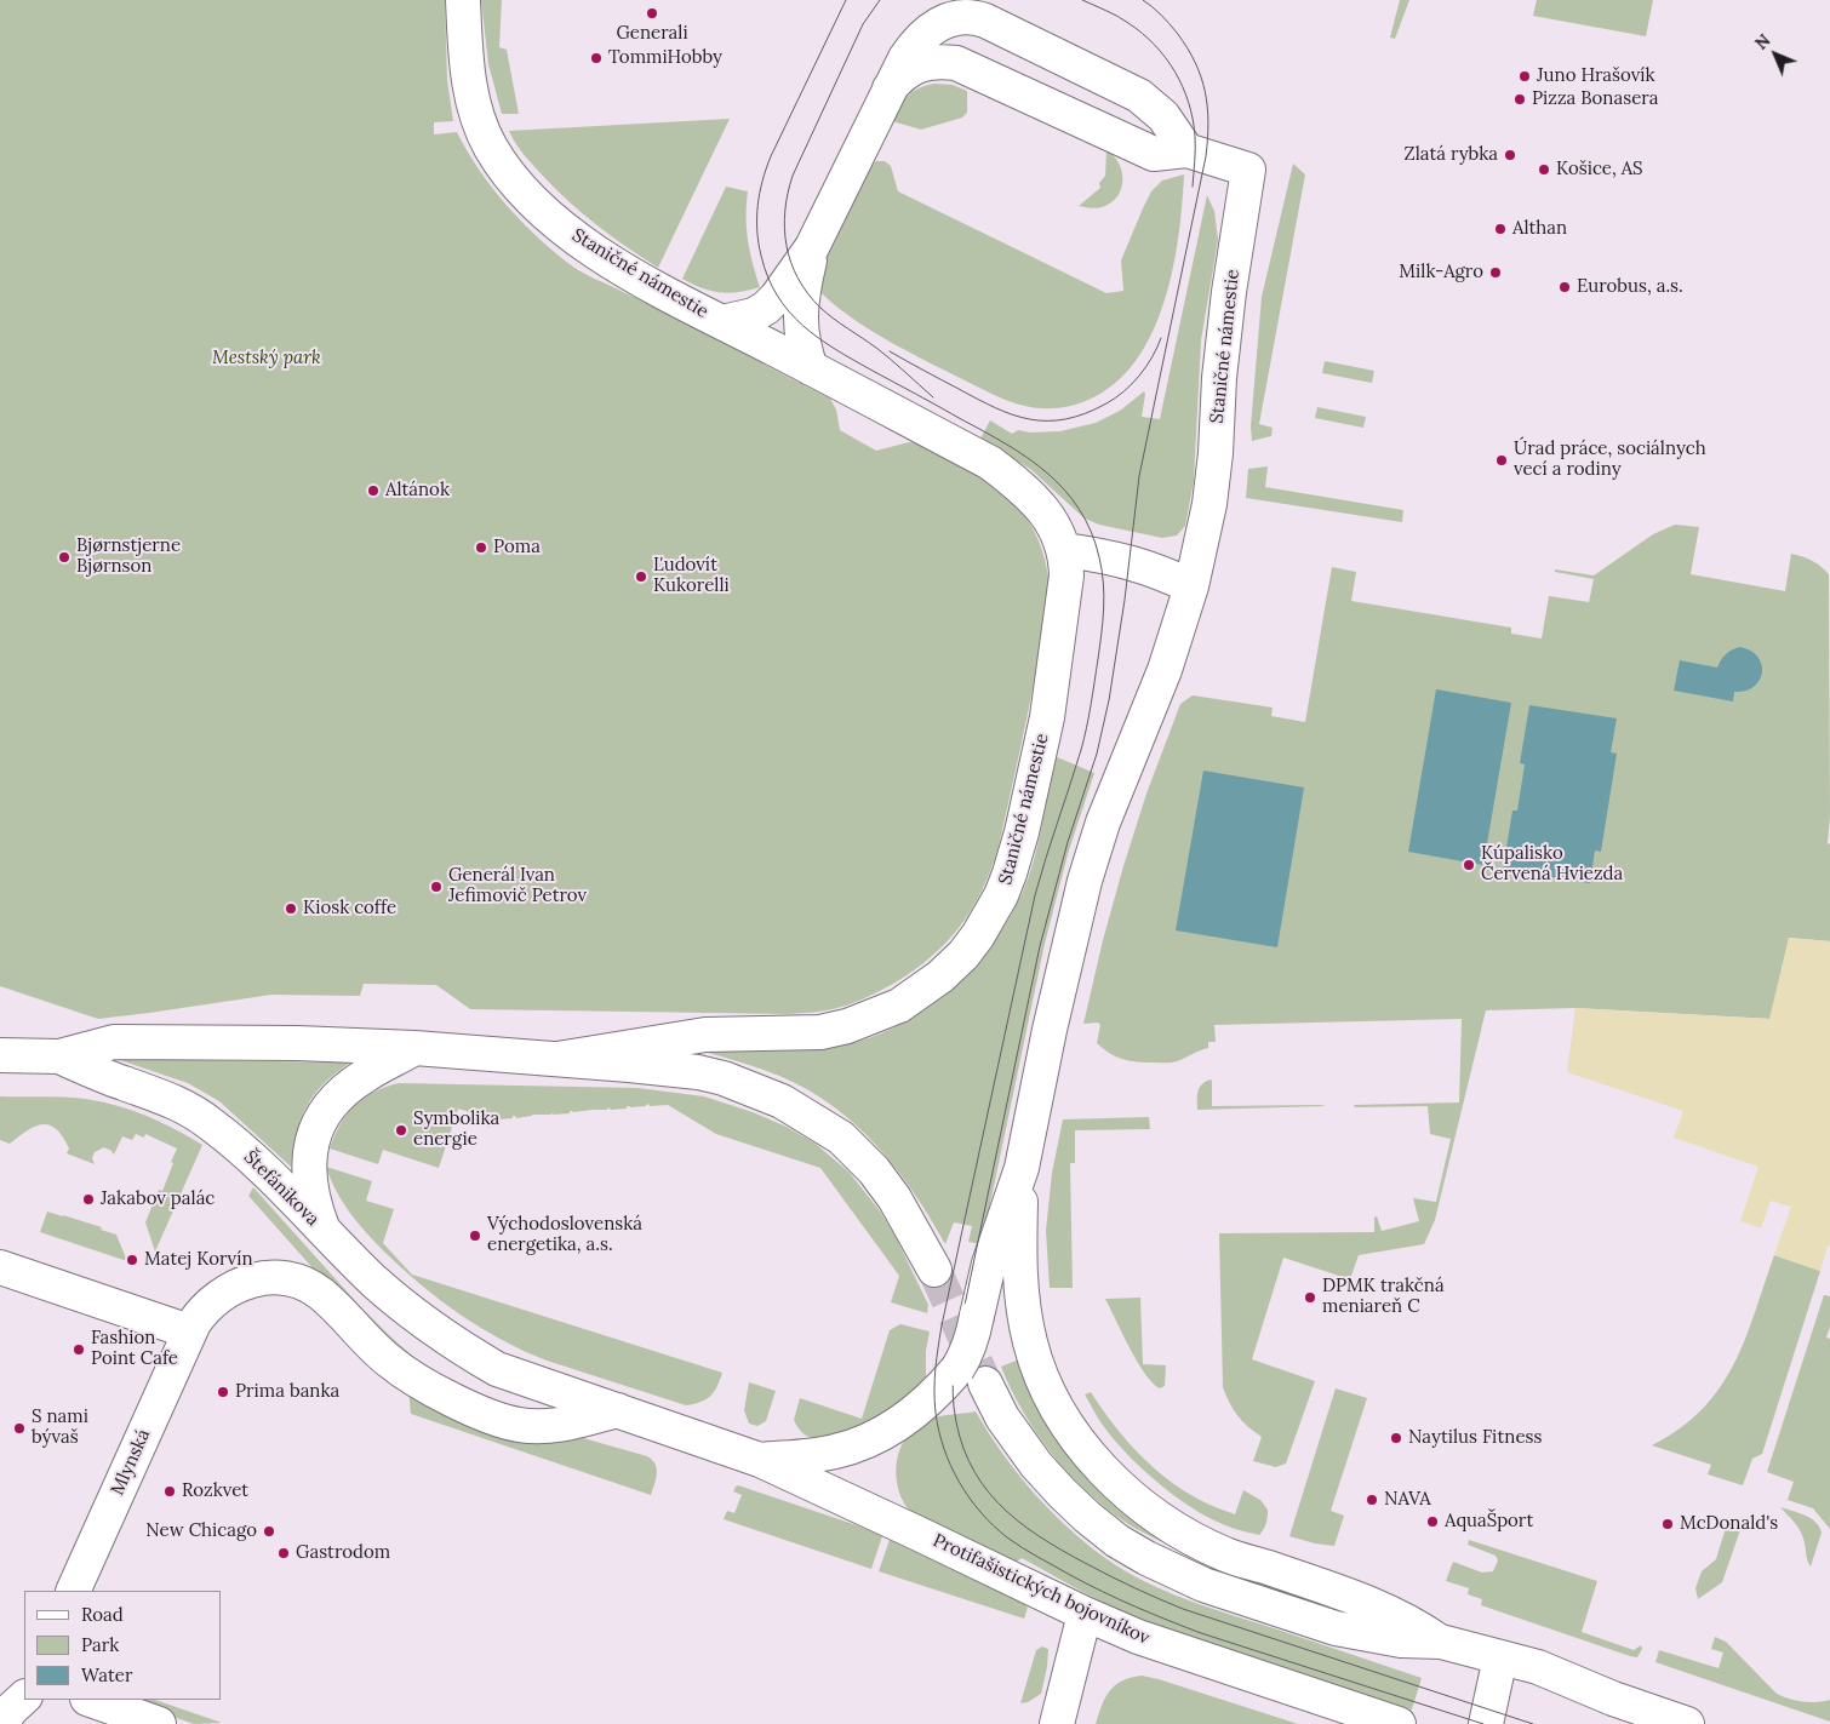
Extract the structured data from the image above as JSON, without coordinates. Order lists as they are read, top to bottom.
{
  "streets": {
    "street": [
      "Staničné námestie",
      "Štefánikova",
      "Mlynská",
      "Protifašistických bojovníkov"
    ]
  },
  "crossings": [
    ["Staničné námestie", "Štefánikova"],
    ["Staničné námestie", "Protifašistických bojovníkov"],
    ["Štefánikova", "Protifašistických bojovníkov"]
  ],
  "parks": ["Mestský park"],
  "places": [
    "Generali",
    "TommiHobby",
    "Juno Hrašovík",
    "Pizza Bonasera",
    "Zlatá rybka",
    "Košice, AS",
    "Althan",
    "Milk-Agro",
    "Eurobus, a.s.",
    "Úrad práce, sociálnych vecí a rodiny",
    "Altánok",
    "Poma",
    "Bjørnstjerne Bjørnson",
    "Ľudovít Kukorelli",
    "Kúpalisko Červená Hviezda",
    "Generál Ivan Jefimovič Petrov",
    "Kiosk coffe",
    "Symbolika energie",
    "Jakabov palác",
    "Východoslovenská energetika, a.s.",
    "Matej Korvín",
    "DPMK trakčná meniareň C",
    "Fashion Point Cafe",
    "Prima banka",
    "S nami bývaš",
    "Naytilus Fitness",
    "Rozkvet",
    "NAVA",
    "AquaŠport",
    "McDonald's",
    "New Chicago",
    "Gastrodom"
  ],
  "legend": ["Road", "Park", "Water"],
  "north": "top left"
}
